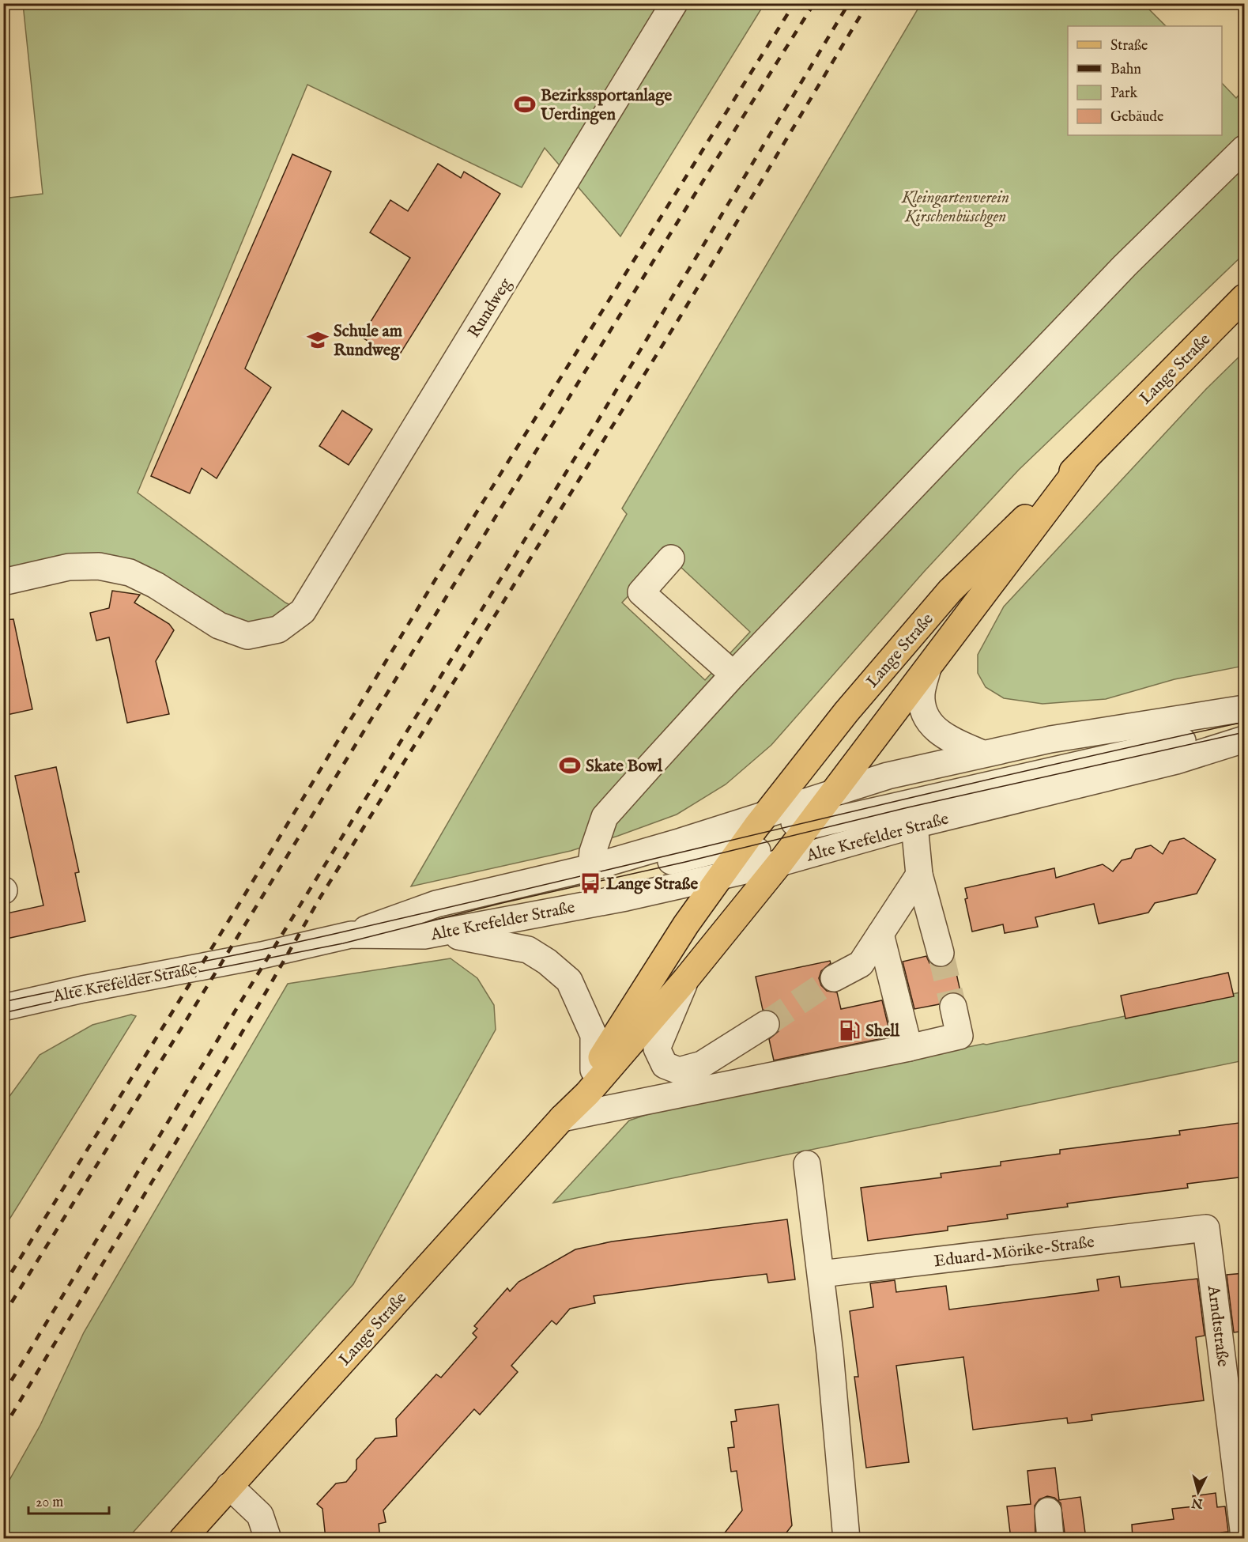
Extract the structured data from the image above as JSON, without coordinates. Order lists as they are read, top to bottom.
{
  "streets": {
    "main road": ["Lange Straße"],
    "street": [
      "Rundweg",
      "Alte Krefelder Straße",
      "Eduard-Mörike-Straße",
      "Arndtstraße"
    ]
  },
  "crossings": [
    ["Lange Straße", "Alte Krefelder Straße"],
    ["Eduard-Mörike-Straße", "Arndtstraße"]
  ],
  "parks": ["Kleingartenverein Kirschenbüschgen"],
  "places": {
    "sports": ["Bezirkssportanlage Uerdingen", "Skate Bowl"],
    "school or university": ["Schule am Rundweg"],
    "bus stop": ["Lange Straße"],
    "fuel station": ["Shell"]
  },
  "legend": [
    "Straße",
    "Bahn",
    "Park",
    "Gebäude"
  ],
  "scale_bar": "20 m",
  "north": "bottom"
}
